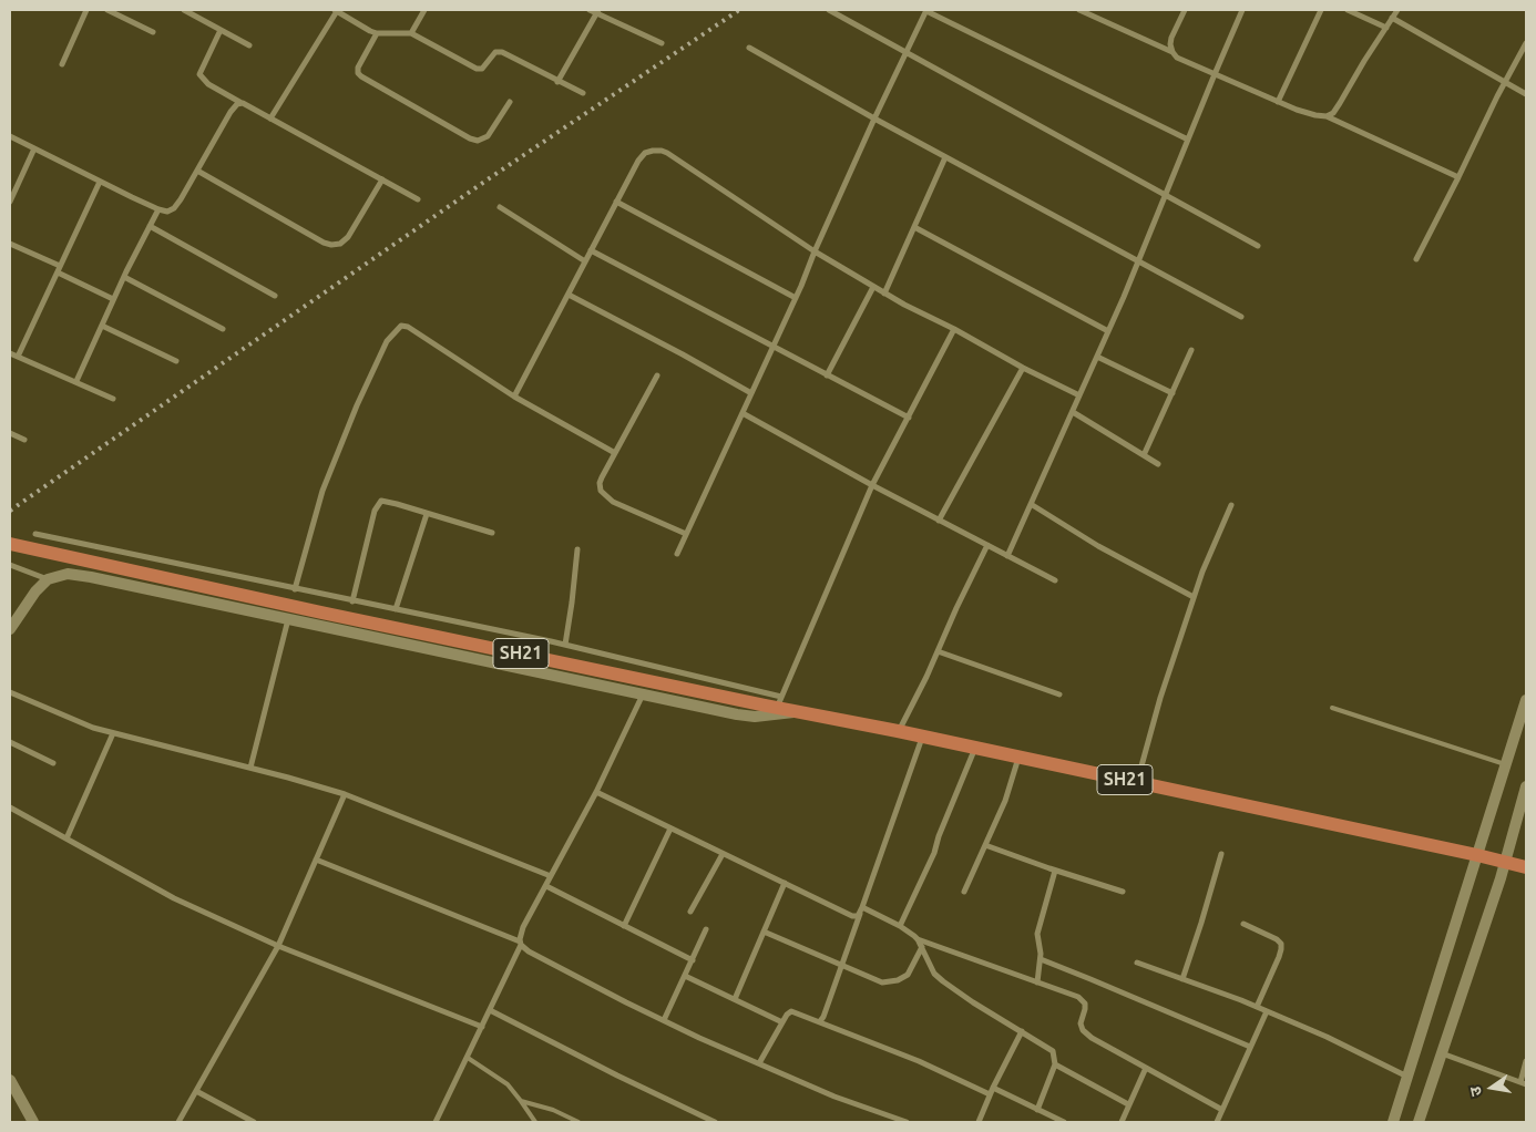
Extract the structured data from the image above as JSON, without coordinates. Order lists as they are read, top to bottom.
{
  "streets": {
    "main road": ["SH21"]
  },
  "north": "left"
}
